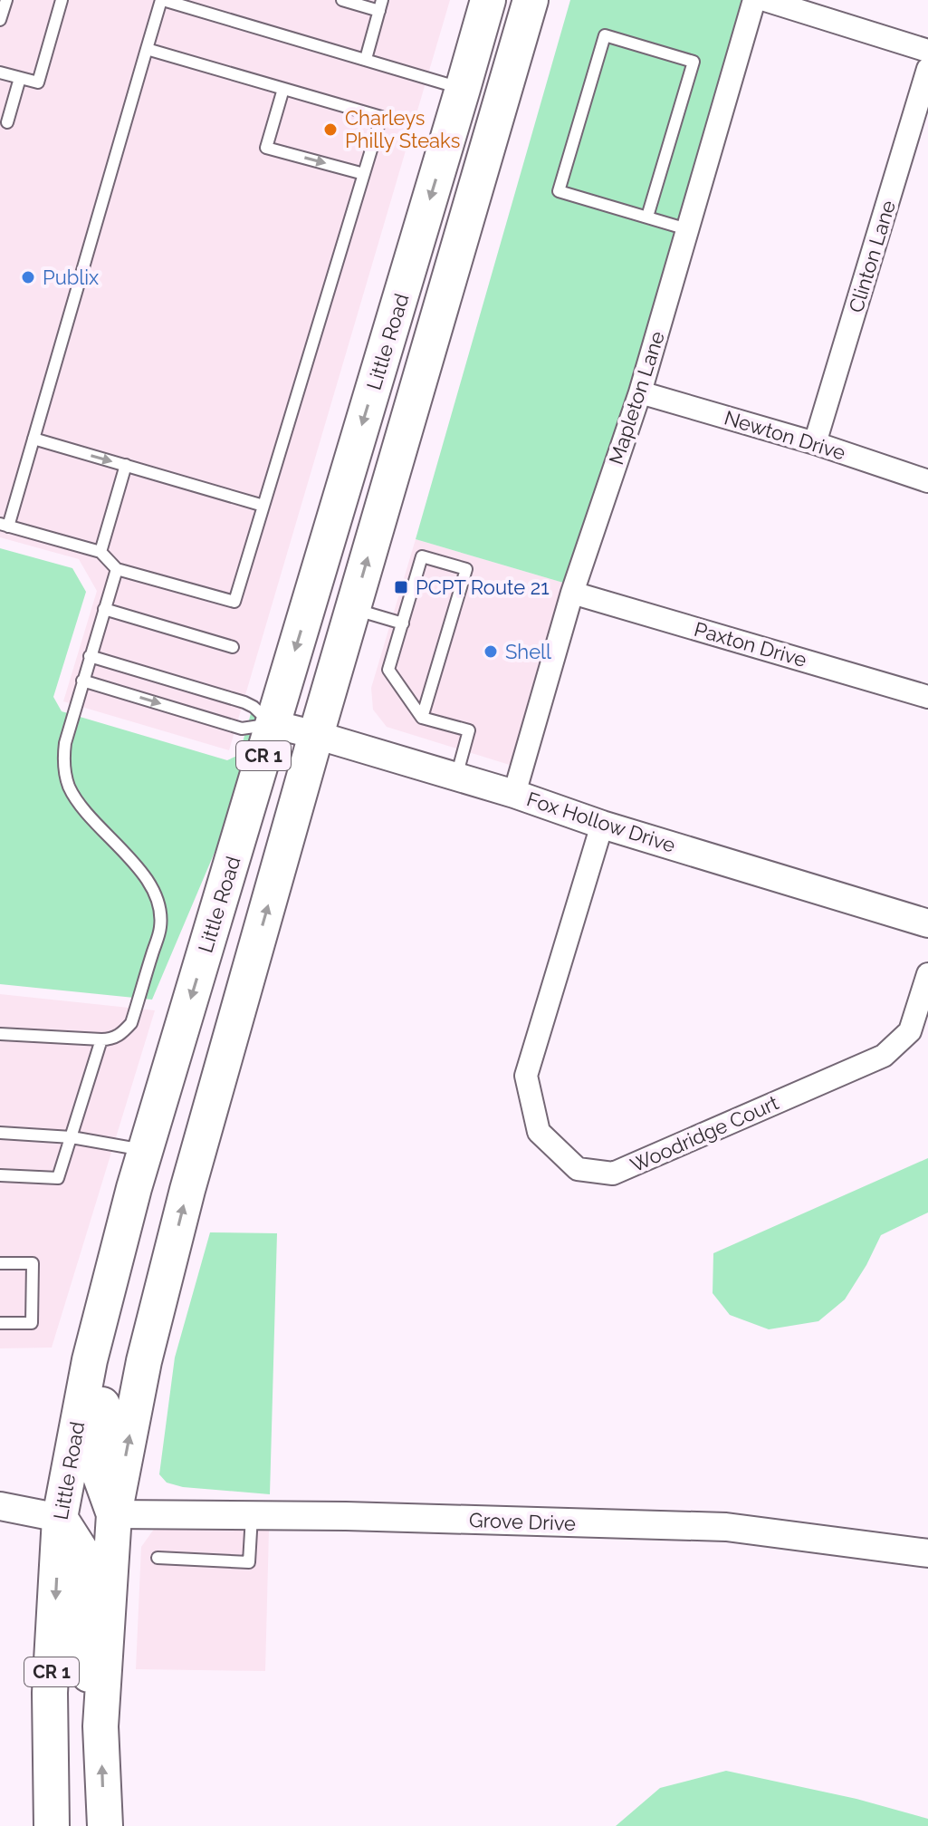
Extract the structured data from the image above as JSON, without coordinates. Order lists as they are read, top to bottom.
{
  "streets": {
    "main road": ["Little Road", "CR 1"],
    "street": [
      "Clinton Lane",
      "Mapleton Lane",
      "Newton Drive",
      "Paxton Drive",
      "Fox Hollow Drive",
      "Woodridge Court",
      "Grove Drive"
    ]
  },
  "crossings": [
    ["Clinton Lane", "Newton Drive"],
    ["Little Road", "Fox Hollow Drive"],
    ["Little Road", "Grove Drive"],
    ["Mapleton Lane", "Newton Drive"],
    ["Mapleton Lane", "Paxton Drive"],
    ["Mapleton Lane", "Fox Hollow Drive"],
    ["Fox Hollow Drive", "Woodridge Court"]
  ],
  "places": {
    "other": ["Charleys Philly Steaks", "Publix", "Shell"],
    "transit": ["PCPT Route 21"]
  }
}
